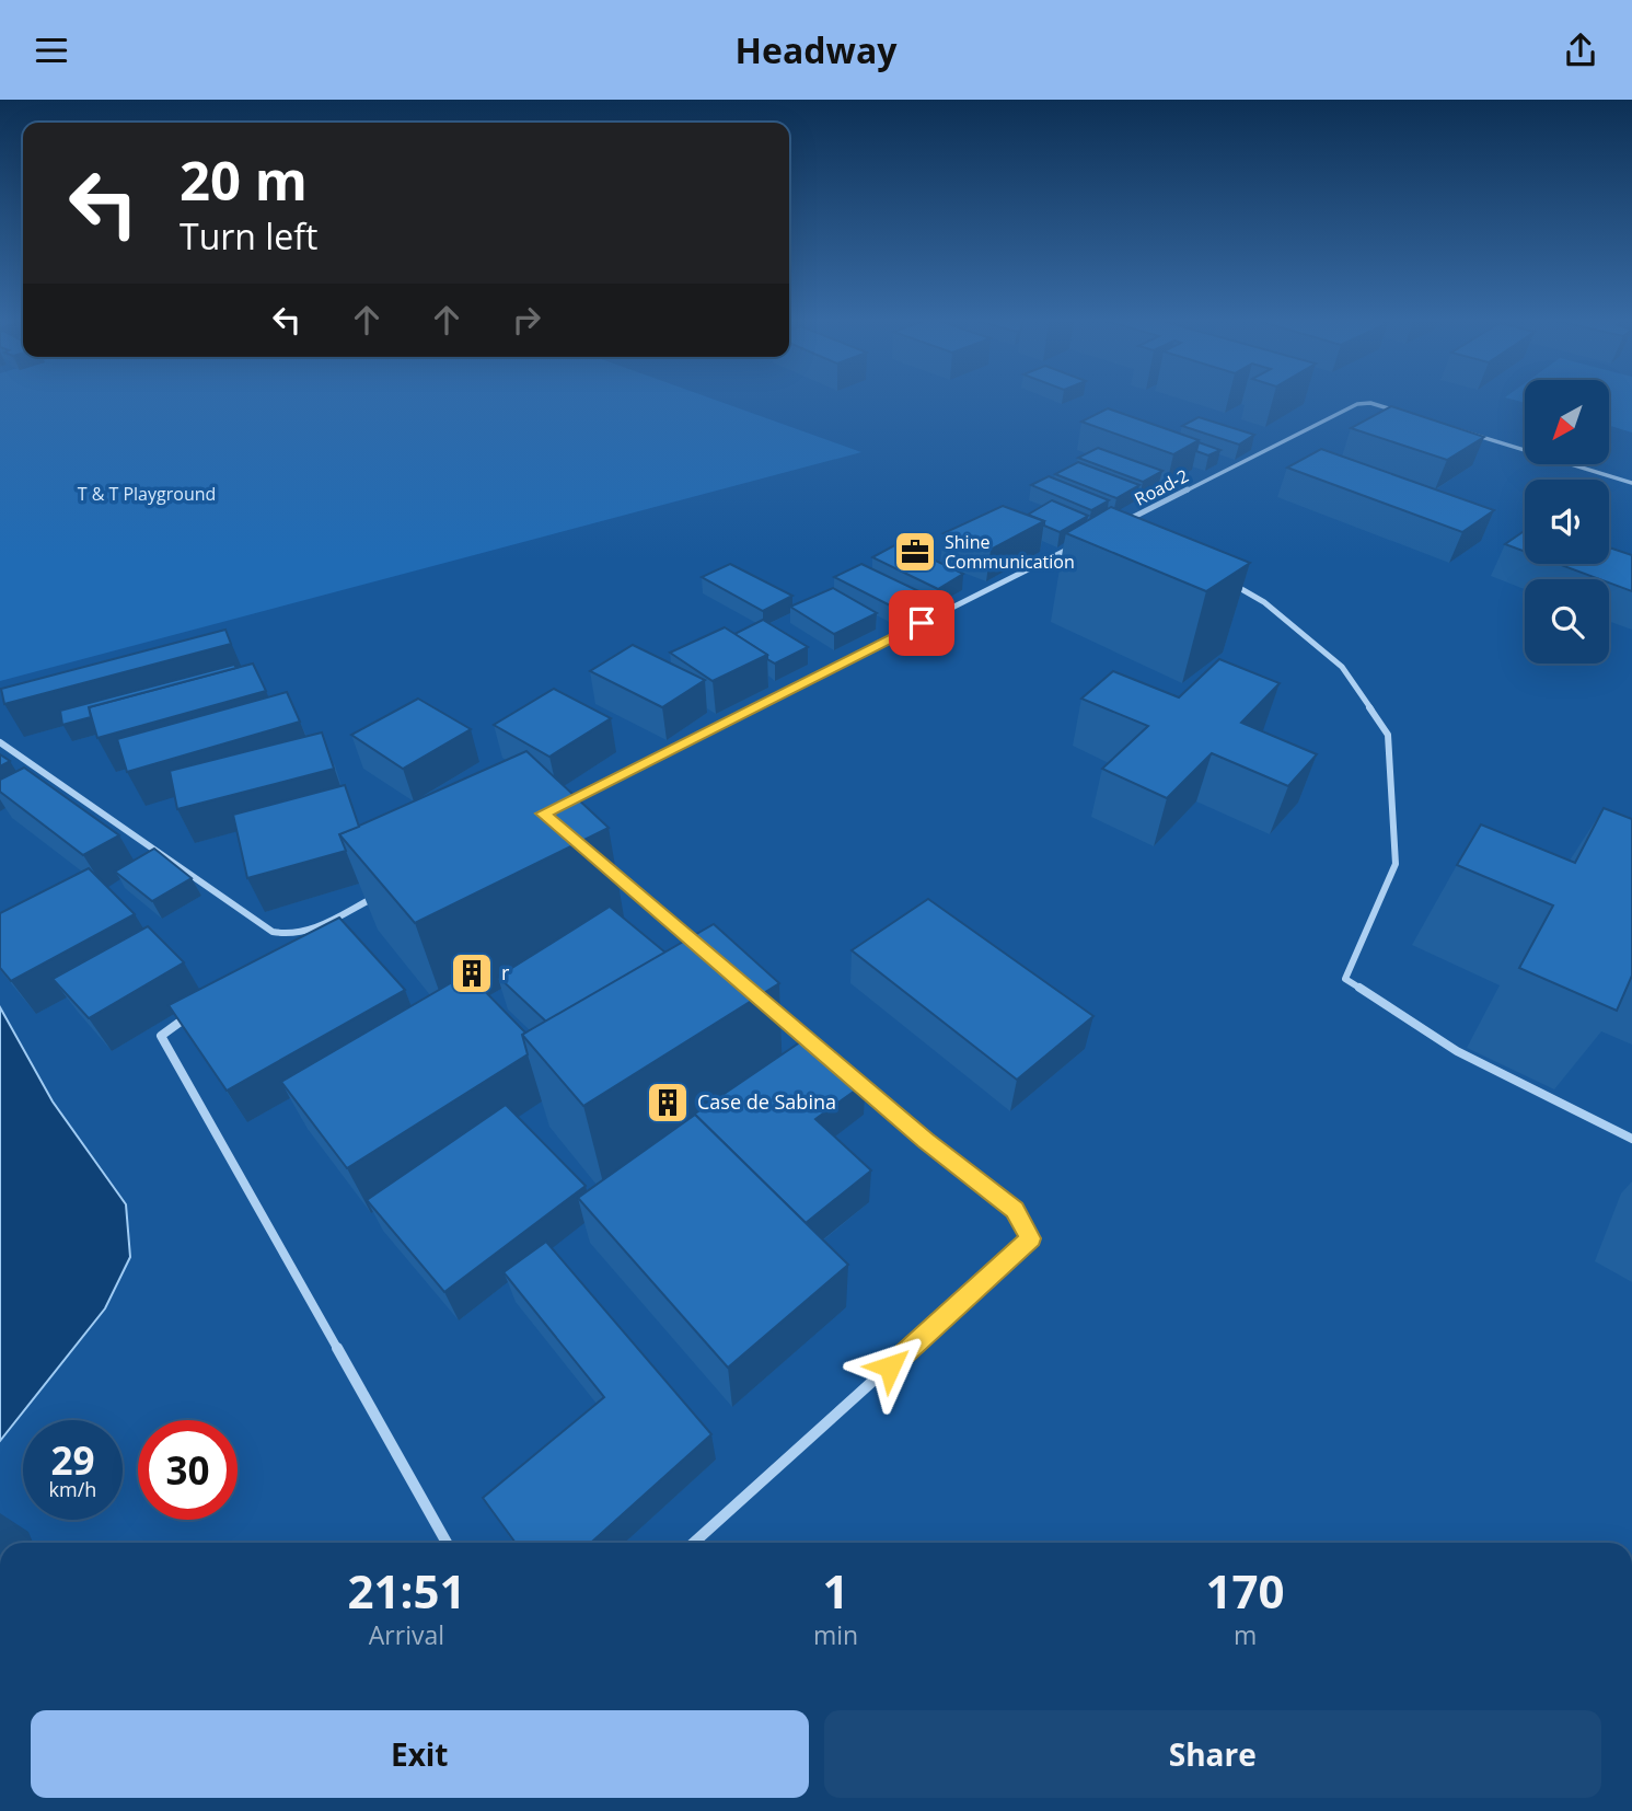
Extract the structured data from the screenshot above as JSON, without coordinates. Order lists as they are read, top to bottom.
{
  "streets": {
    "street": ["Road-2"]
  },
  "parks": ["T & T Playground"],
  "places": {
    "office": ["Shine Communication"],
    "building": ["r", "Case de Sabina"]
  },
  "north": "bottom left",
  "page": {
    "header": "Headway",
    "turn": ["20 m", "Turn left"],
    "speed": "29 km/h",
    "limit": "30",
    "eta": [
      "21:51",
      "Arrival",
      "1",
      "min",
      "170",
      "m"
    ],
    "buttons": ["Exit", "Share"]
  }
}
